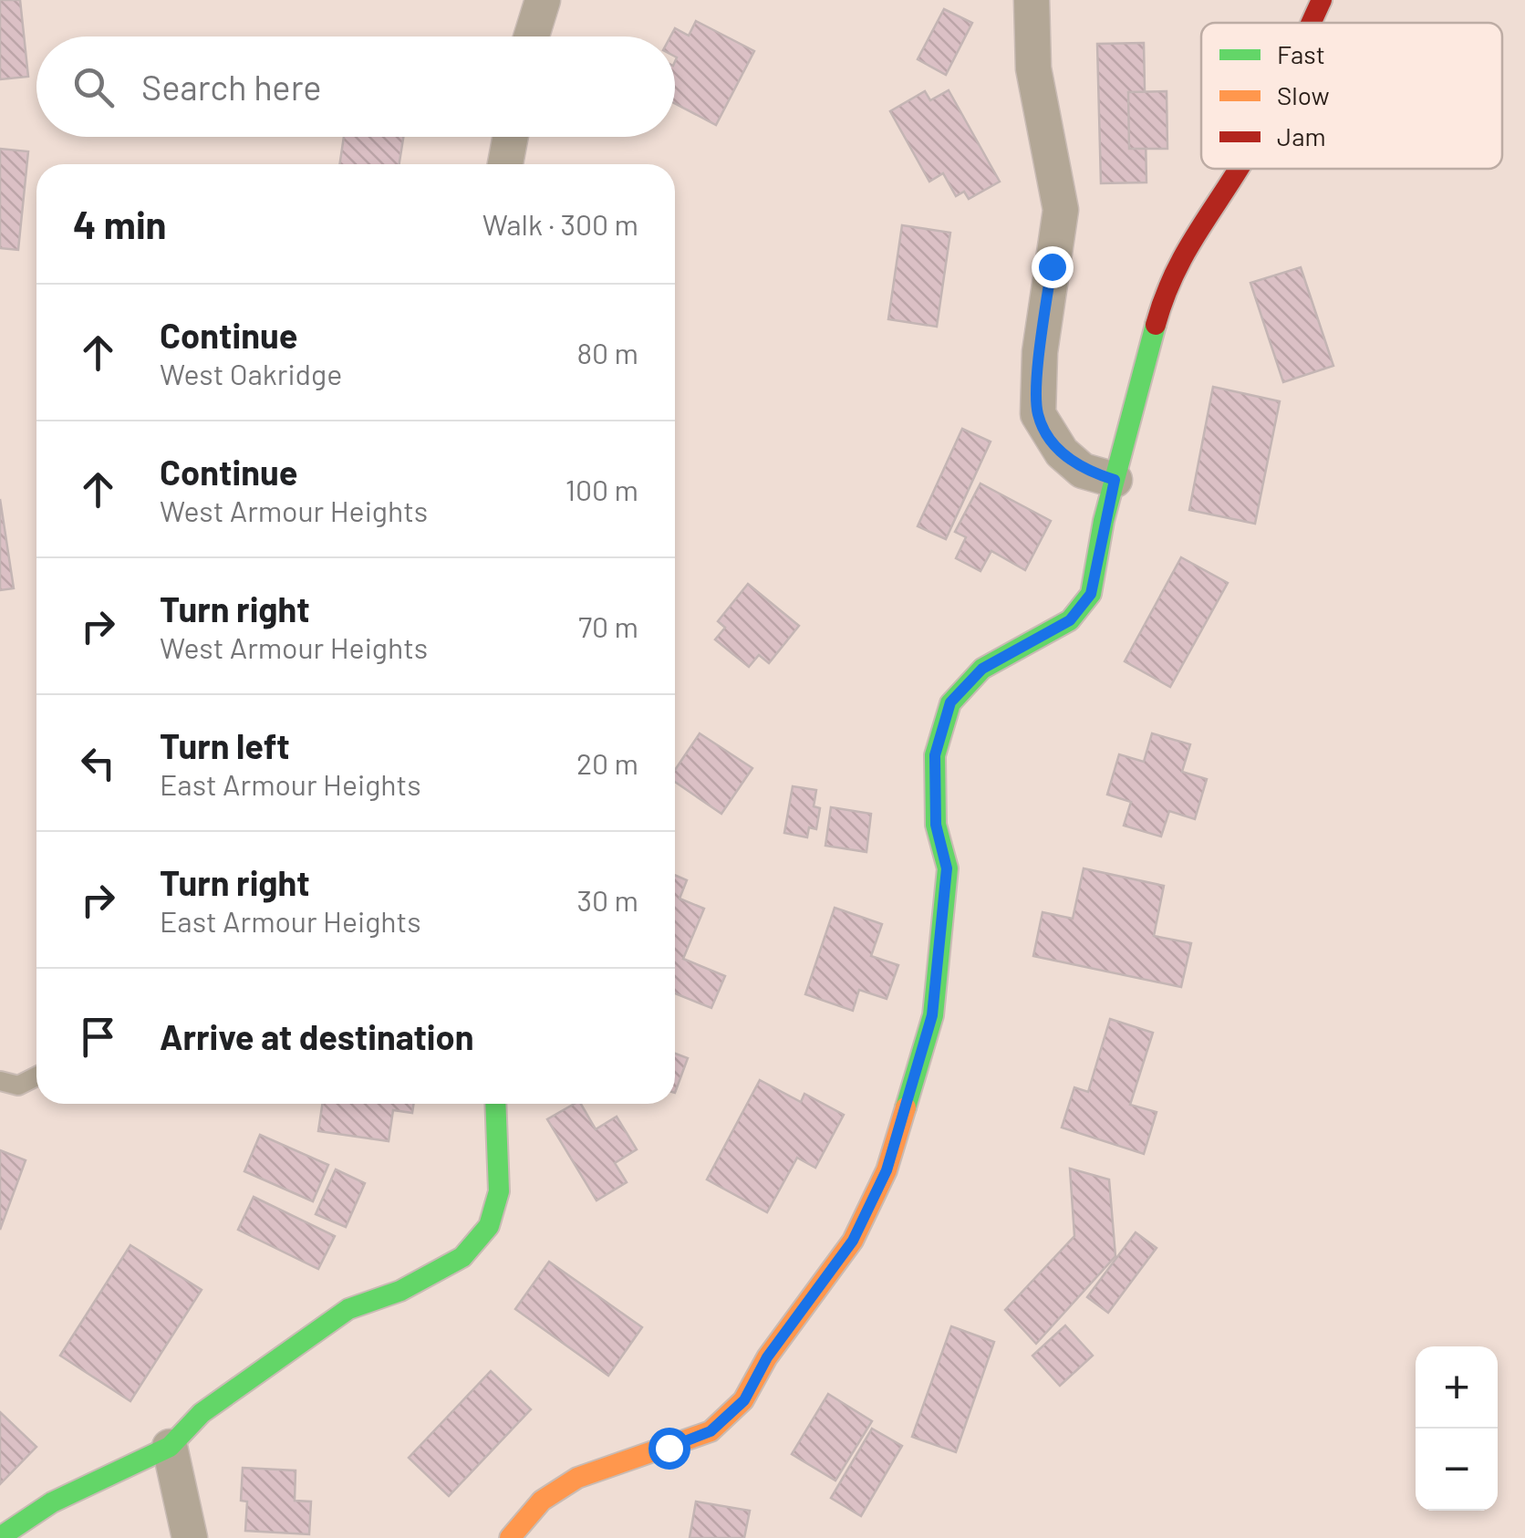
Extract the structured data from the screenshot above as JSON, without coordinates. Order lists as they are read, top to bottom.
{
  "legend": ["Fast", "Slow", "Jam"],
  "page": {
    "search": "Search here",
    "heading": ["4 min", "Walk · 300 m"],
    "list": [
      ["Continue", "West Oakridge", "80 m"],
      ["Continue", "West Armour Heights", "100 m"],
      ["Turn right", "West Armour Heights", "70 m"],
      ["Turn left", "East Armour Heights", "20 m"],
      ["Turn right", "East Armour Heights", "30 m"],
      "Arrive at destination"
    ],
    "map_buttons": ["+", "−"]
  }
}
